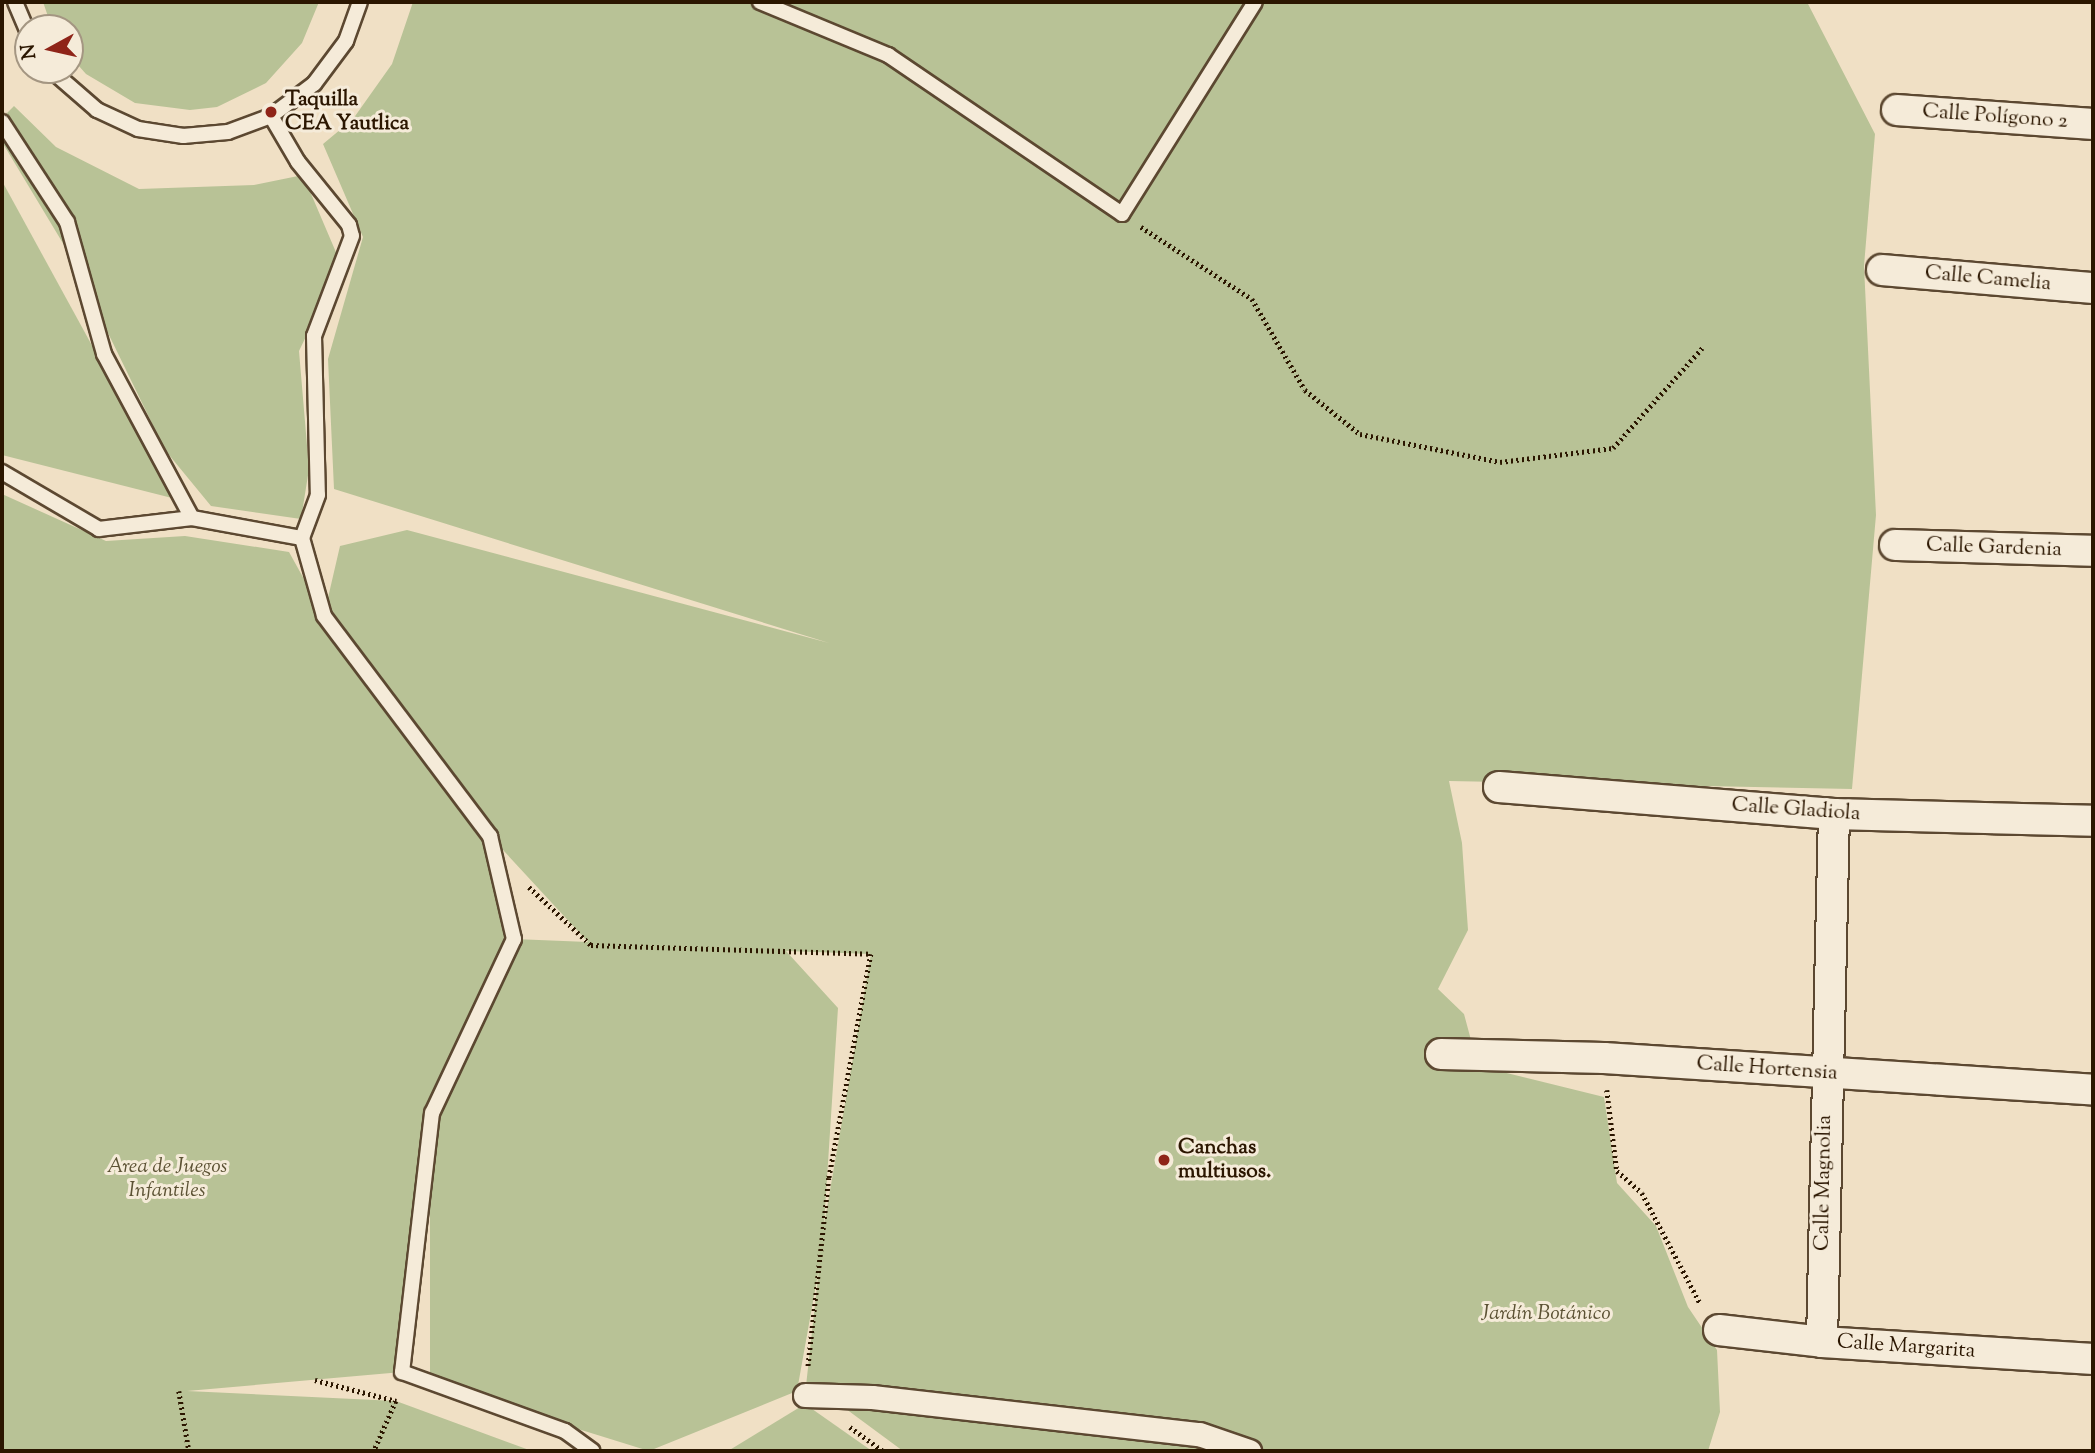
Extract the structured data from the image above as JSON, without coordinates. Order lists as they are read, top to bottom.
{
  "streets": {
    "street": [
      "Calle Polígono 2",
      "Calle Camelia",
      "Calle Gardenia",
      "Calle Gladiola",
      "Calle Hortensia",
      "Calle Magnolia",
      "Calle Margarita"
    ]
  },
  "crossings": [
    ["Calle Gladiola", "Calle Magnolia"],
    ["Calle Hortensia", "Calle Magnolia"],
    ["Calle Magnolia", "Calle Margarita"]
  ],
  "parks": ["Area de Juegos Infantiles", "Jardín Botánico"],
  "places": ["Taquilla CEA Yautlica", "Canchas multiusos."],
  "north": "left"
}
